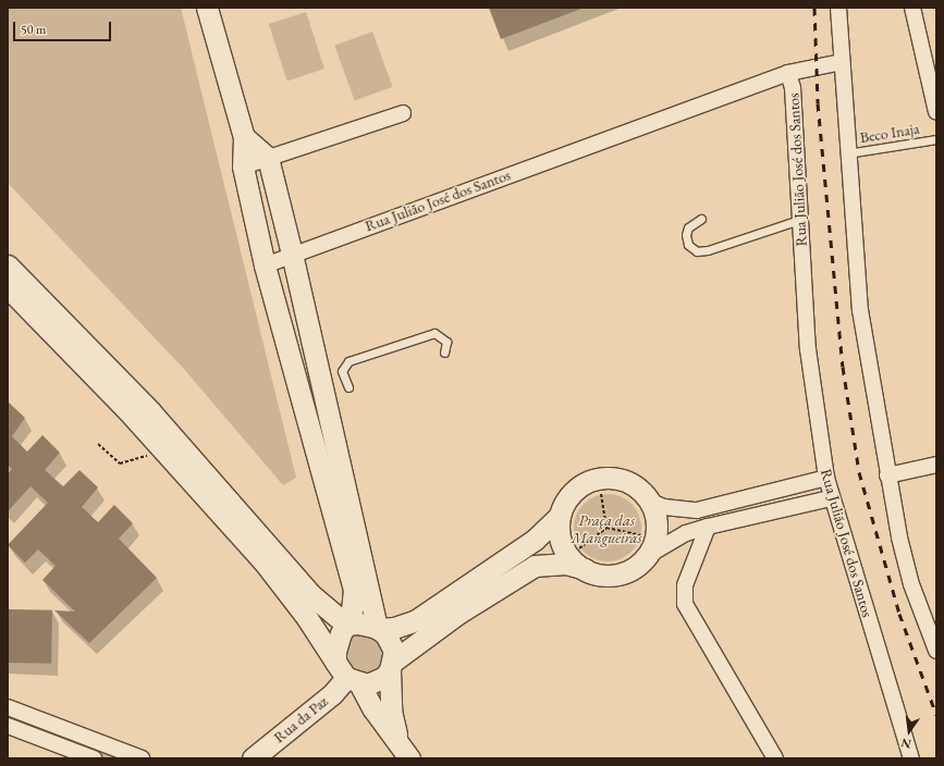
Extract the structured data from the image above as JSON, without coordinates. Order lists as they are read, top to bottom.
{
  "streets": {
    "street": ["Rua Julião José dos Santos", "Rua da Paz"],
    "lane": ["Beco Inaja"]
  },
  "parks": ["Praça das Mangueiras"],
  "scale_bar": "50 m",
  "north": "bottom"
}
